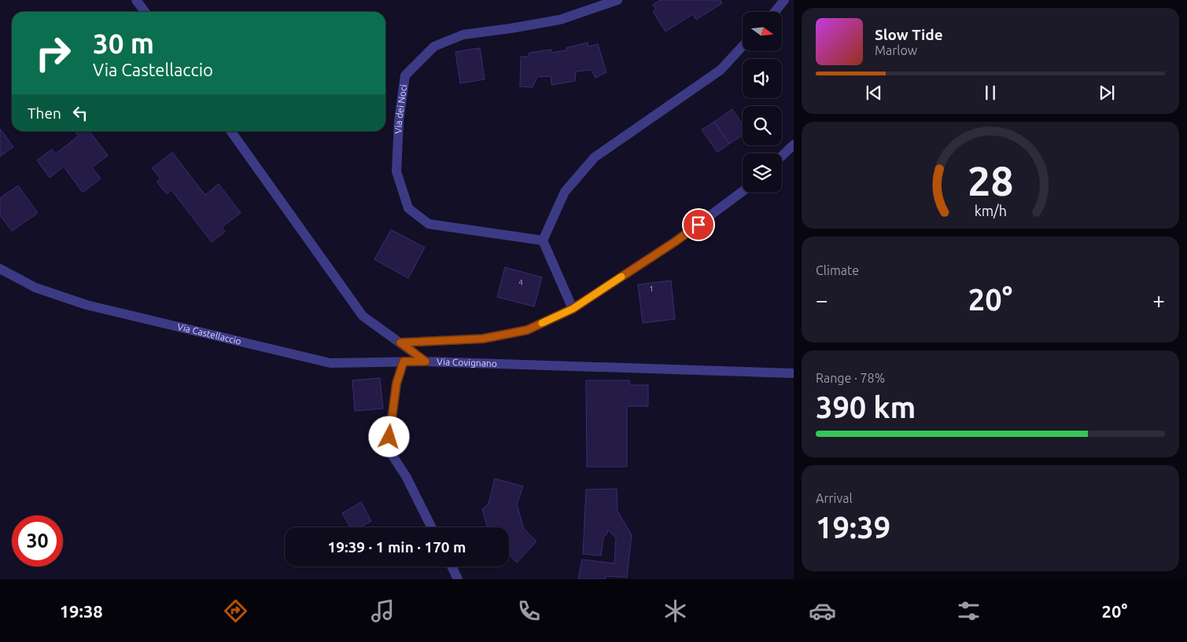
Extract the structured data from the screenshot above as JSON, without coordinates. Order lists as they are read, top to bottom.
{
  "streets": {
    "street": ["Via dei Noci", "Via Castellaccio", "Via Covignano"]
  },
  "crossings": [
    ["Via Castellaccio", "Via Covignano"]
  ],
  "house_numbers": ["4", "1"],
  "north": "right",
  "page": {
    "turn": ["30 m", "Via Castellaccio"],
    "song": ["Slow Tide", "Marlow"],
    "then": "Then",
    "tile": [
      "Climate",
      ["Range · 78%", "390 km"],
      ["Arrival", "19:39"]
    ],
    "heat": ["−", "20°", "+"],
    "limit": "30",
    "trip": "19:39 · 1 min · 170 m",
    "tabs": ["19:38", "20°"],
    "gauge": ["28", "km/h"]
  }
}
